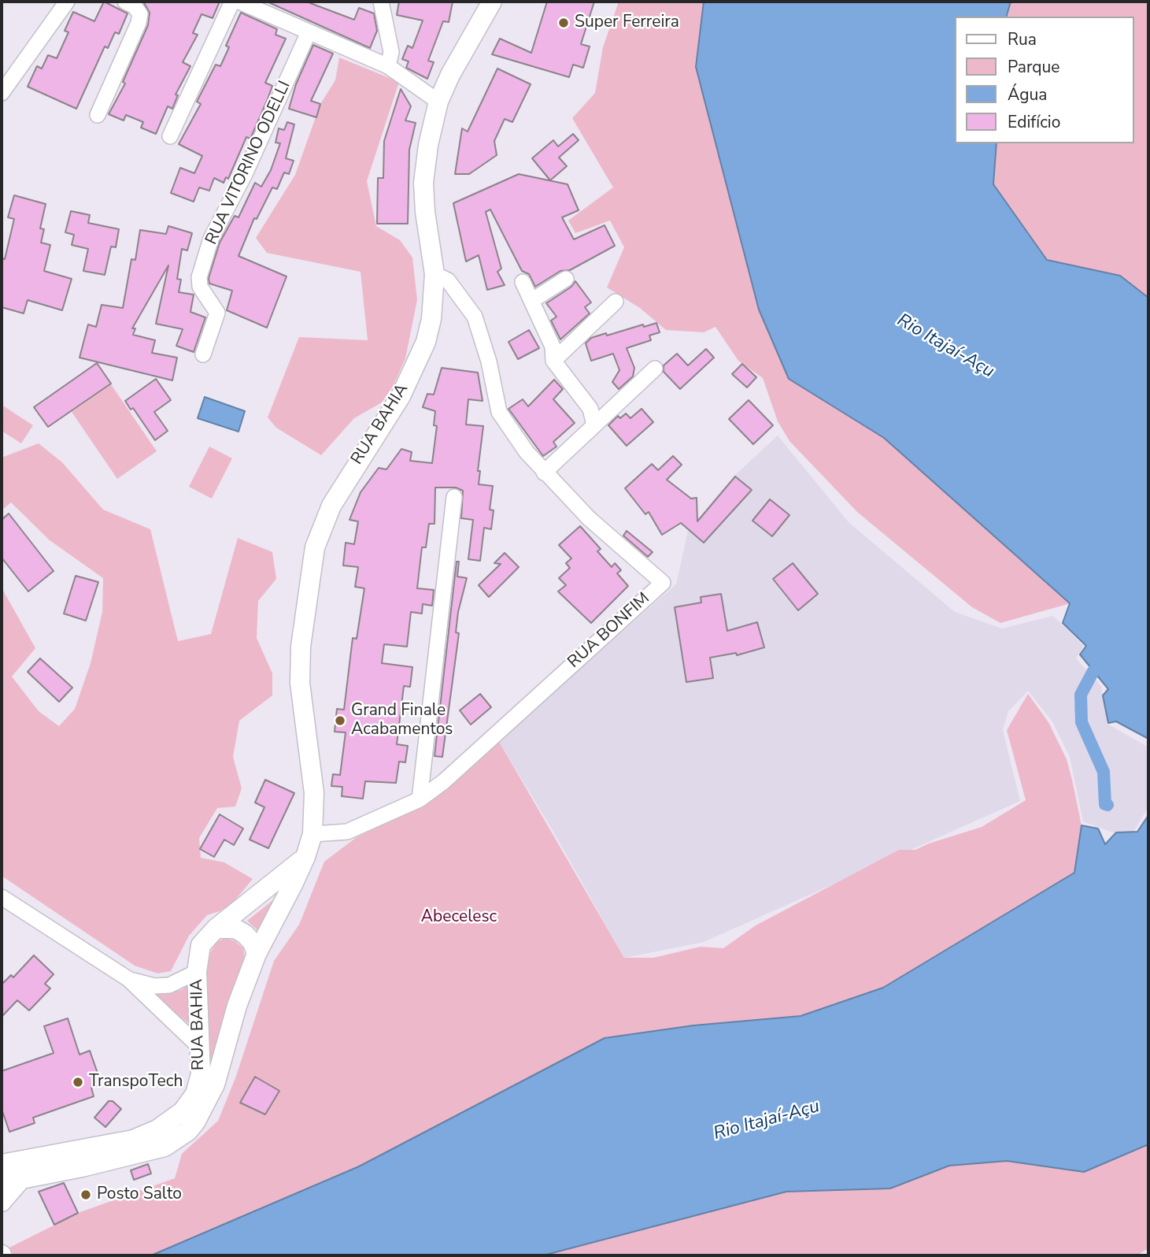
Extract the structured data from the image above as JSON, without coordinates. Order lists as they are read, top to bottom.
{
  "streets": {
    "main road": ["RUA BAHIA"],
    "street": ["RUA VITORINO ODELLI", "RUA BONFIM"]
  },
  "crossings": [
    ["RUA BAHIA", "RUA BONFIM"]
  ],
  "water": ["Rio Itajaí-Açu"],
  "parks": ["Abecelesc"],
  "places": [
    "Super Ferreira",
    "Grand Finale Acabamentos",
    "TranspoTech",
    "Posto Salto"
  ],
  "legend": [
    "Rua",
    "Parque",
    "Água",
    "Edifício"
  ]
}
